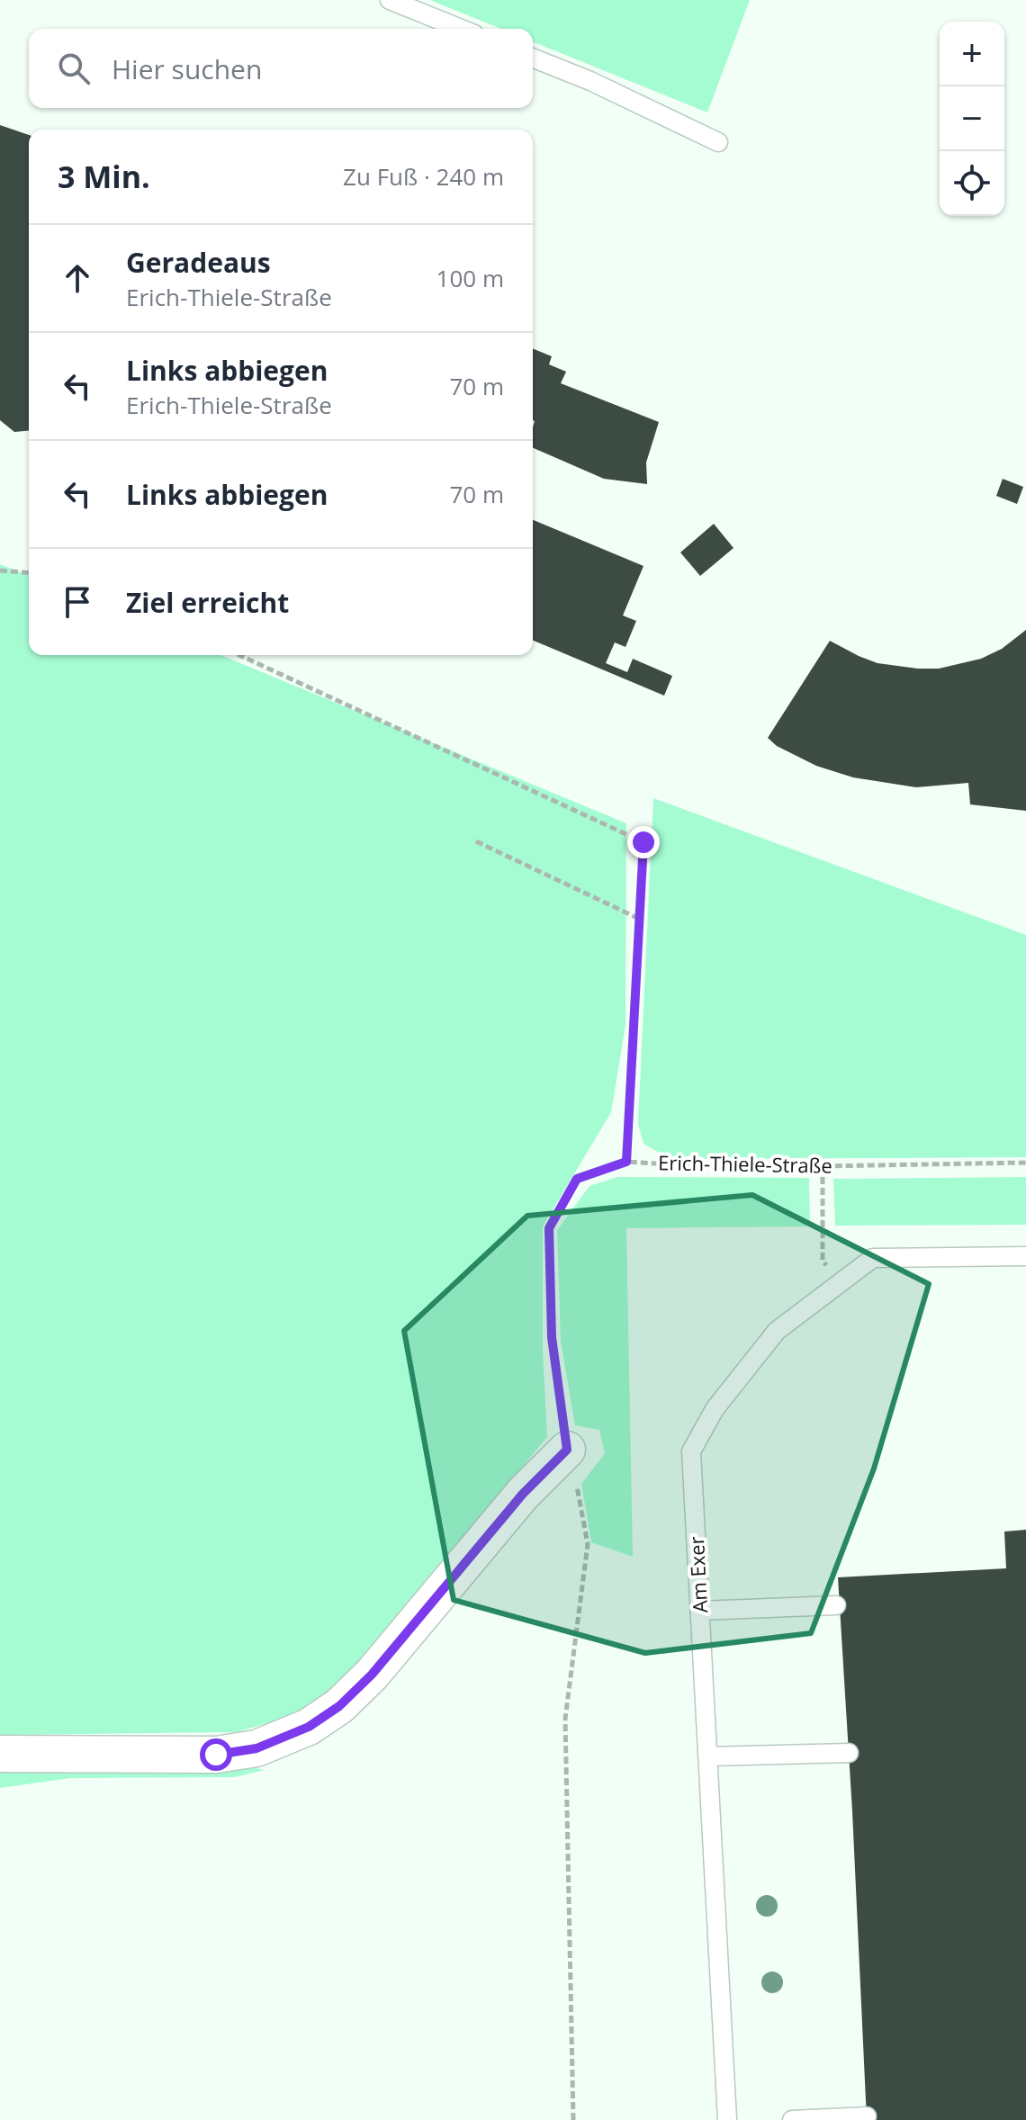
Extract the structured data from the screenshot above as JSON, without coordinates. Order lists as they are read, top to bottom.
{
  "streets": {
    "lane": ["Am Exer"],
    "path": ["Erich-Thiele-Straße"]
  },
  "page": {
    "map_buttons": ["+", "−"],
    "search": "Hier suchen",
    "heading": ["3 Min.", "Zu Fuß · 240 m"],
    "list": [
      ["Geradeaus", "Erich-Thiele-Straße", "100 m"],
      ["Links abbiegen", "Erich-Thiele-Straße", "70 m"],
      ["Links abbiegen", "70 m"],
      "Ziel erreicht"
    ]
  }
}
